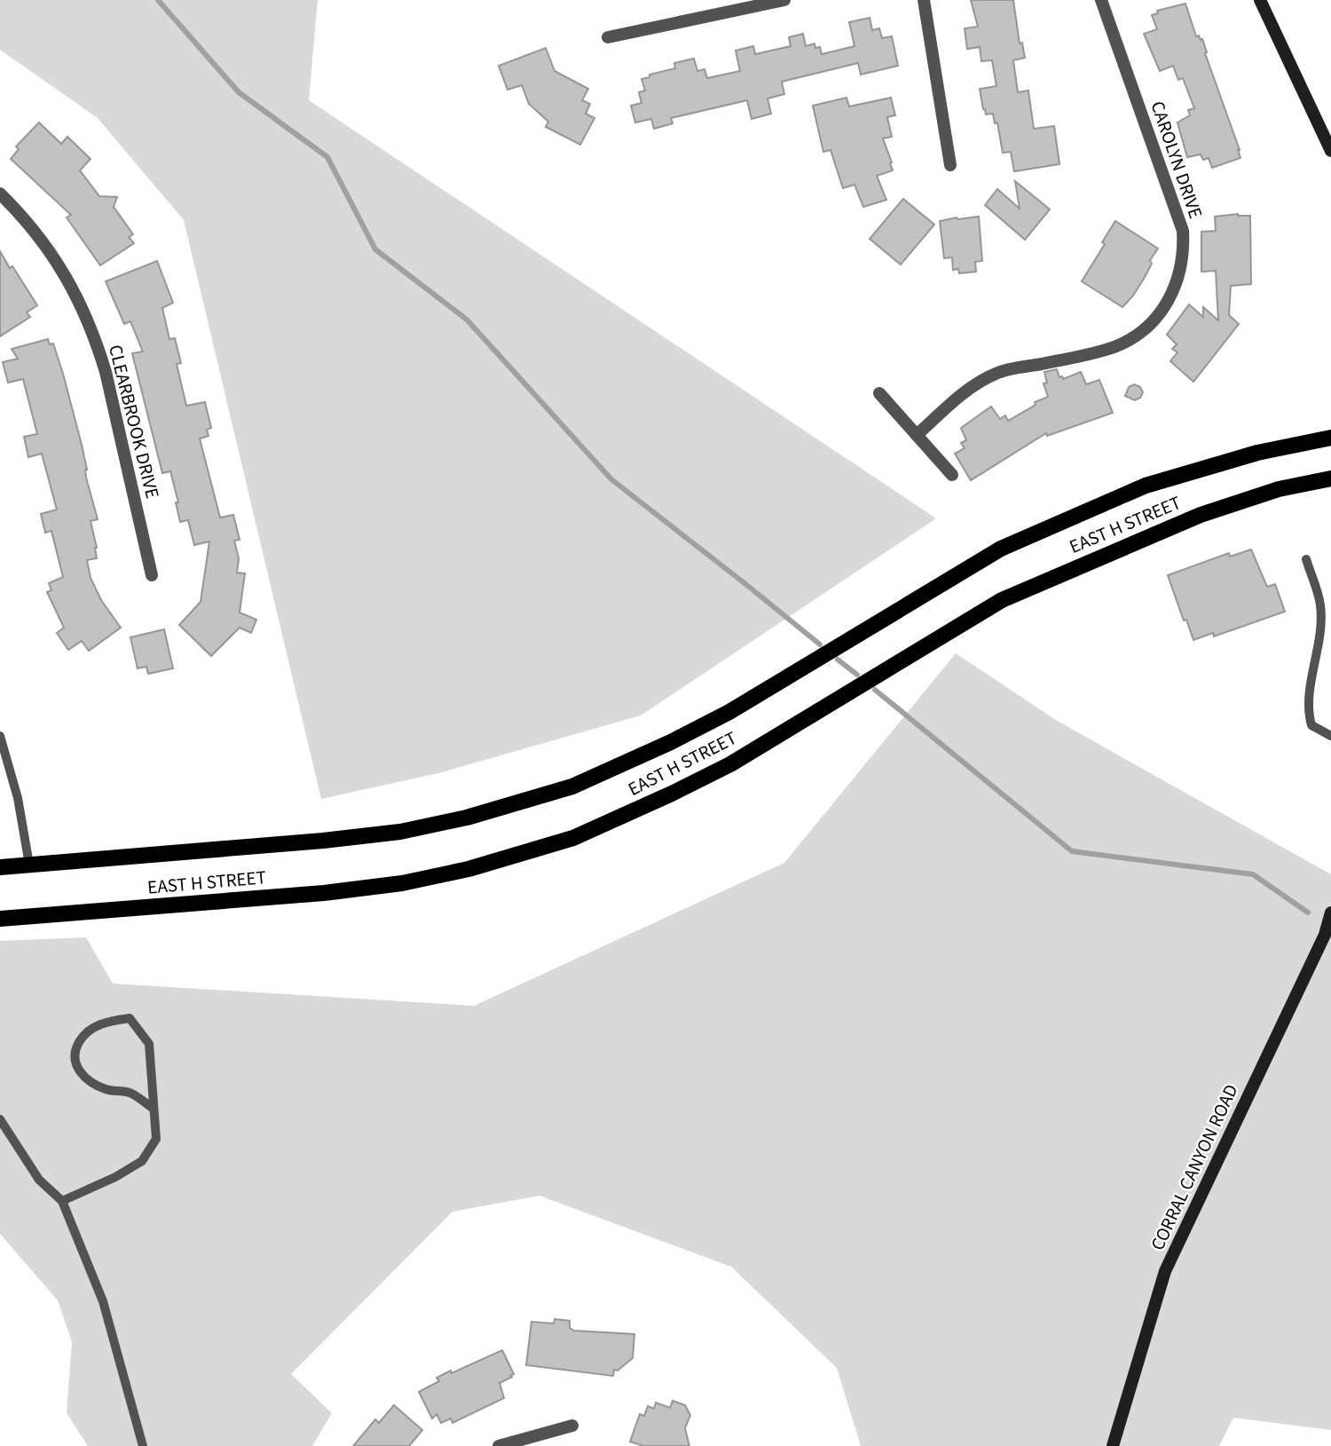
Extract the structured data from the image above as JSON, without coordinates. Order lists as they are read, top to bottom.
{
  "streets": {
    "main road": ["EAST H STREET", "CORRAL CANYON ROAD"],
    "street": ["CAROLYN DRIVE", "CLEARBROOK DRIVE"]
  }
}
